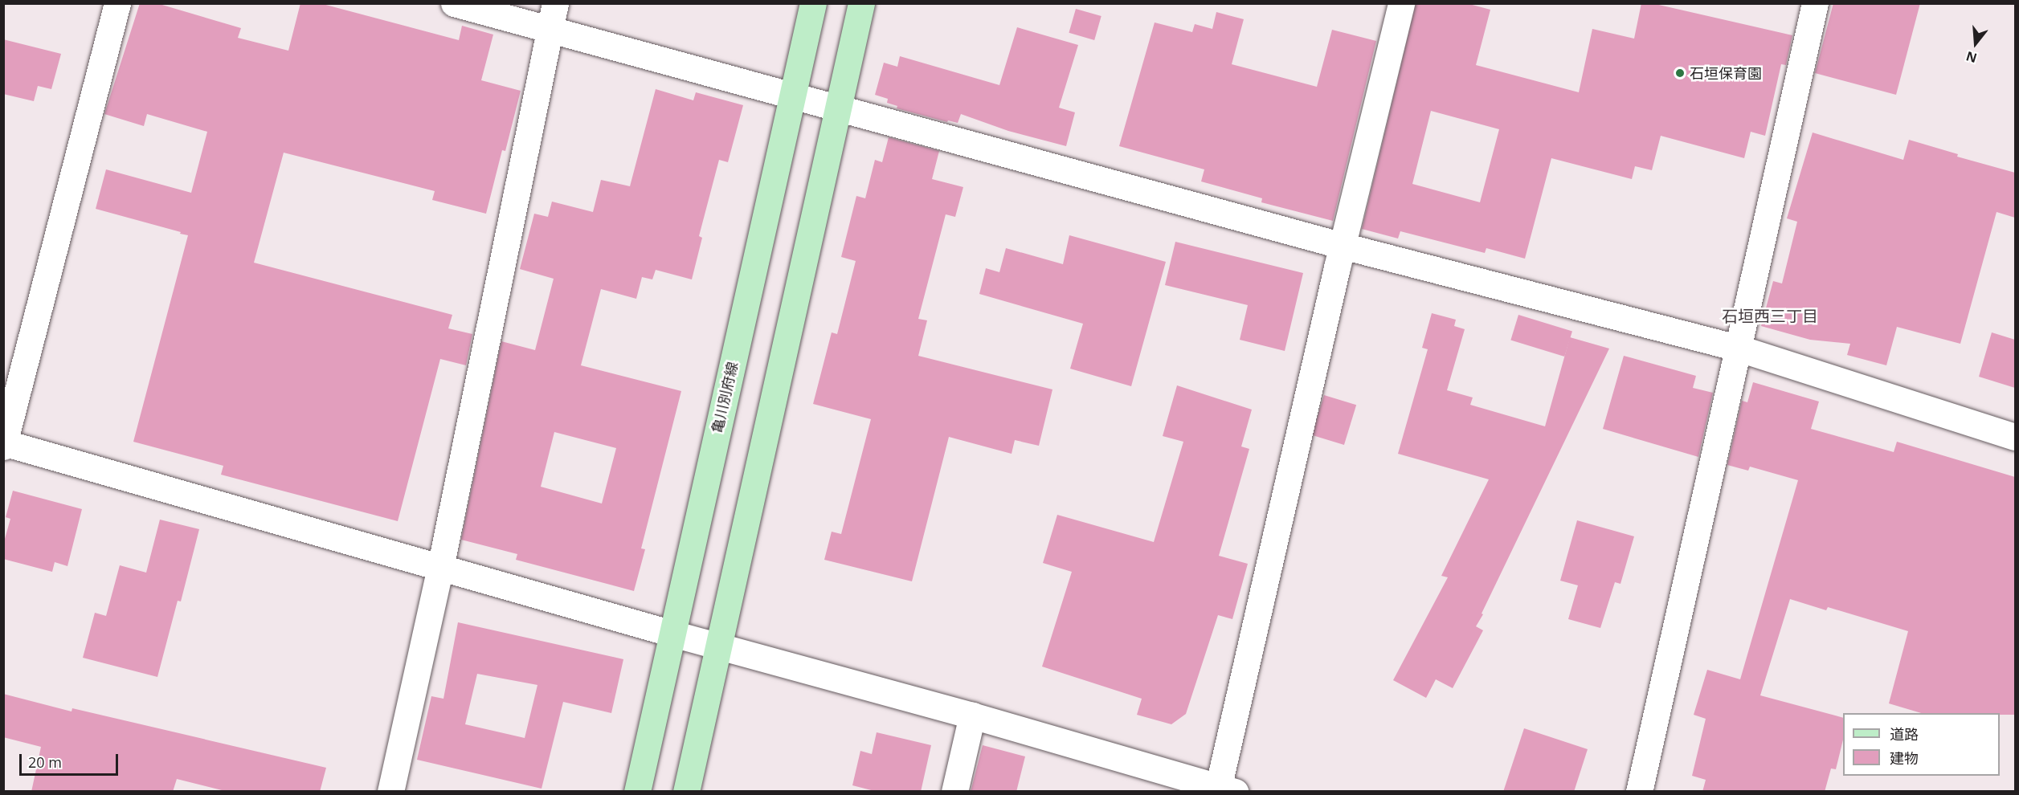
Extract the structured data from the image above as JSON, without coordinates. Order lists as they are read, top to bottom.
{
  "streets": {
    "main road": ["亀川別府線"]
  },
  "districts": ["石垣西三丁目"],
  "places": ["石垣保育園"],
  "legend": ["道路", "建物"],
  "scale_bar": "20 m",
  "north": "bottom"
}
